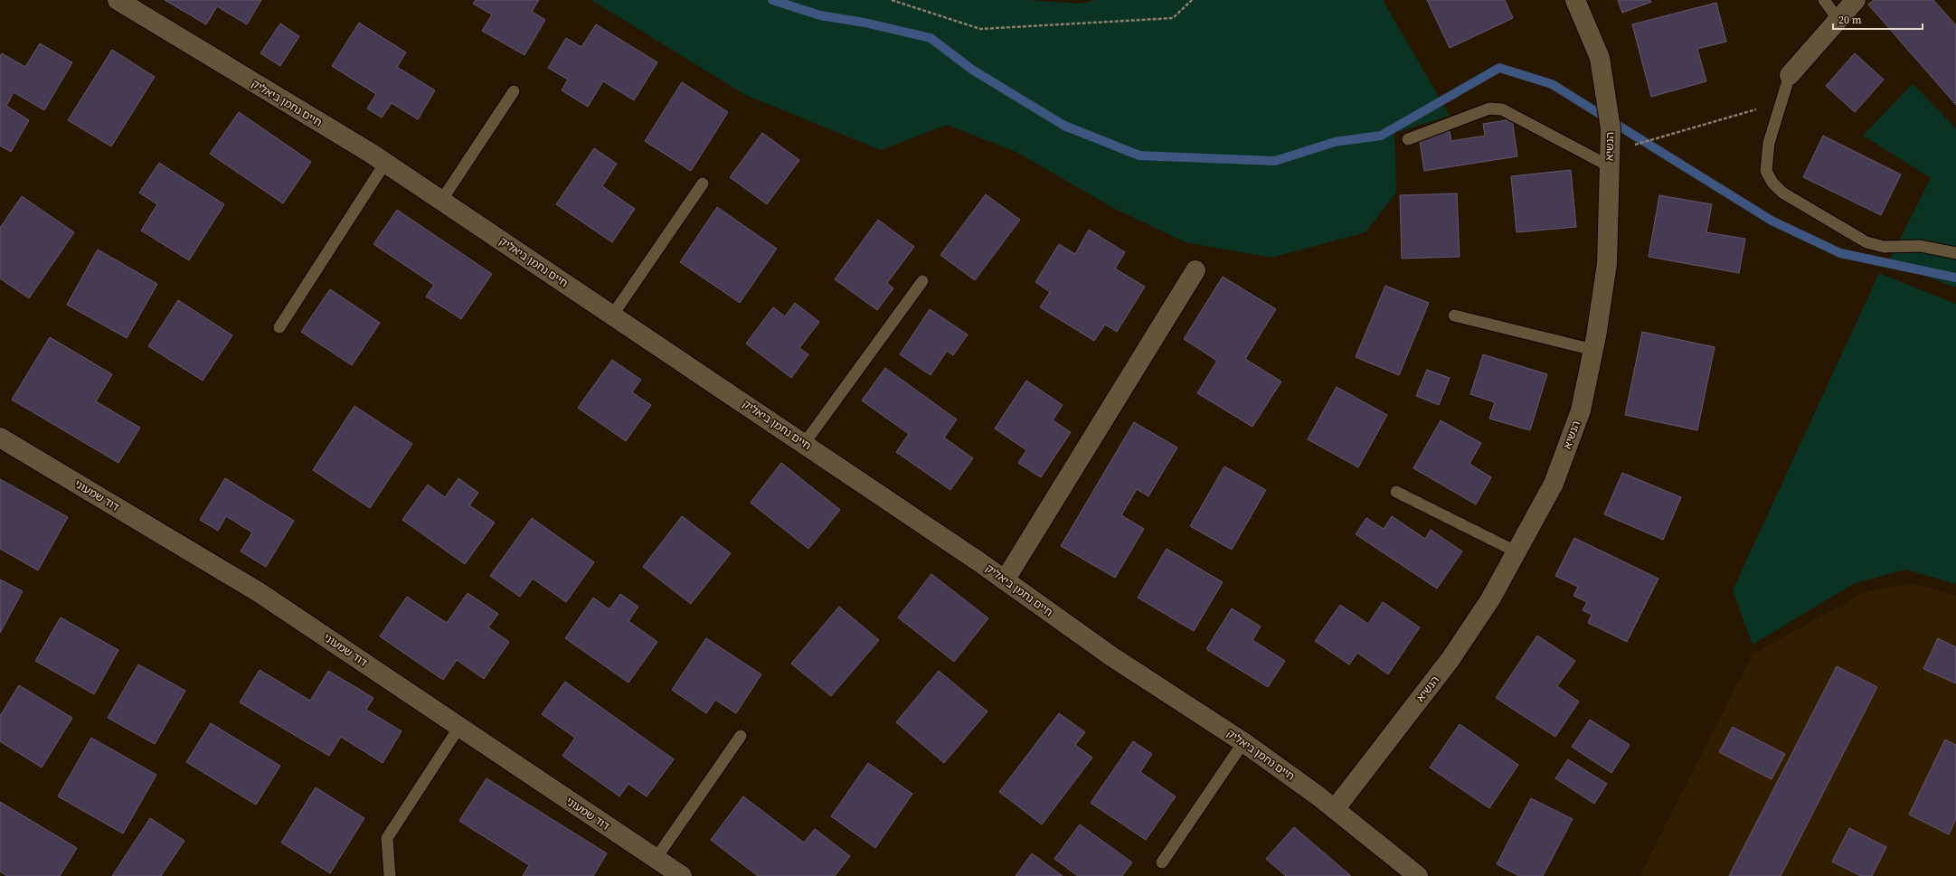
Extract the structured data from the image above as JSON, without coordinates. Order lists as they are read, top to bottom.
{
  "streets": {
    "street": ["חיים נחמן ביאליק", "הנשיא", "דוד שמעוני"]
  },
  "crossings": [
    ["חיים נחמן ביאליק", "הנשיא"]
  ],
  "scale_bar": "20 m"
}
